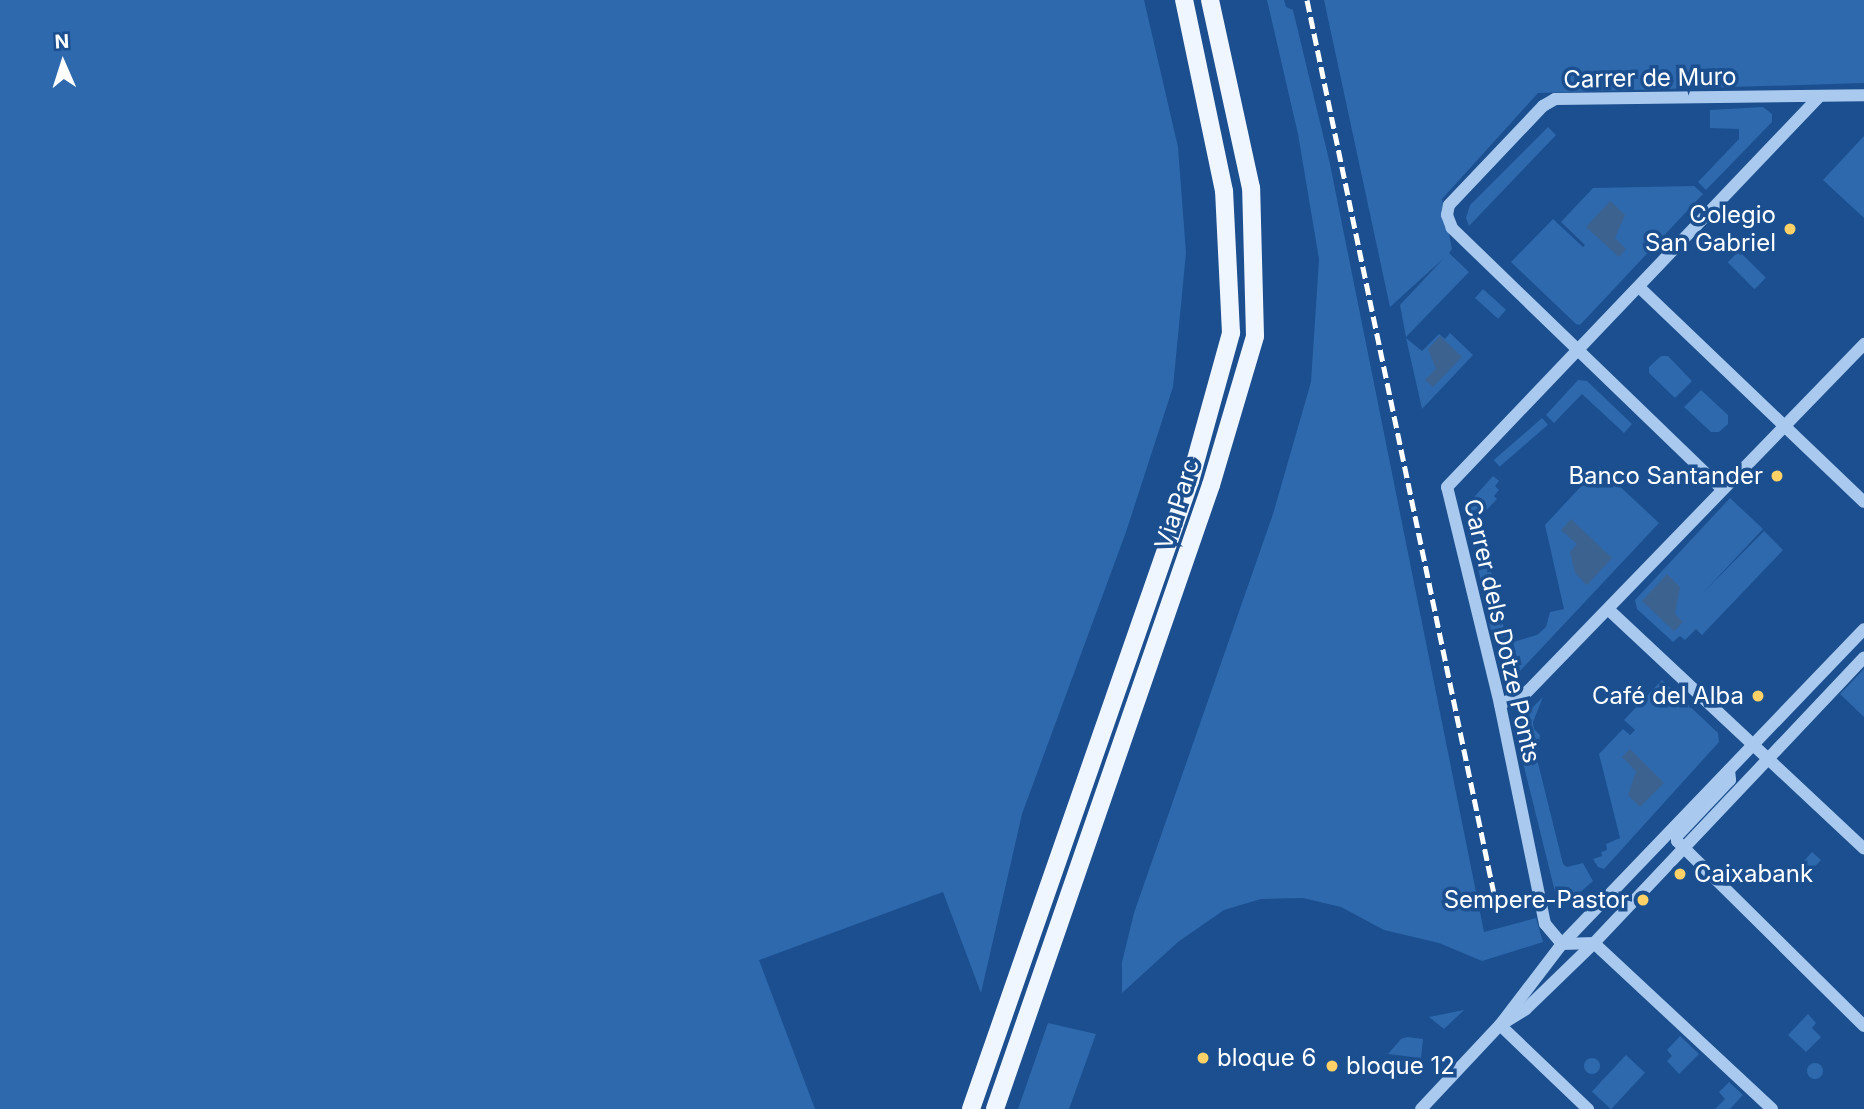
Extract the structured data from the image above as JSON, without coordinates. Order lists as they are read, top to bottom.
{
  "streets": {
    "main road": ["Via Parc"],
    "street": ["Carrer de Muro", "Carrer dels Dotze Ponts"]
  },
  "crossings": [
    ["Carrer de Muro", "Carrer dels Dotze Ponts"]
  ],
  "places": [
    "Colegio San Gabriel",
    "Banco Santander",
    "Café del Alba",
    "Caixabank",
    "Sempere-Pastor",
    "bloque 6",
    "bloque 12"
  ],
  "north": "top"
}
